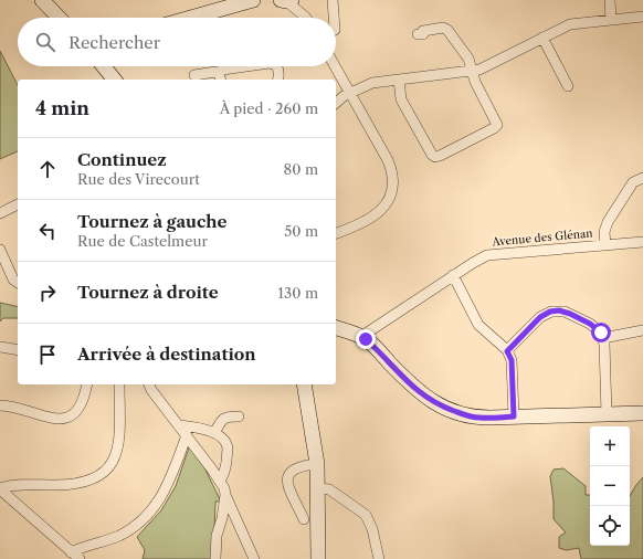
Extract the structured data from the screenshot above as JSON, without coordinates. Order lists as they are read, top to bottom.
{
  "streets": {
    "street": ["Avenue des Glénan"]
  },
  "page": {
    "search": "Rechercher",
    "heading": ["4 min", "À pied · 260 m"],
    "list": [
      ["Continuez", "Rue des Virecourt", "80 m"],
      ["Tournez à gauche", "Rue de Castelmeur", "50 m"],
      ["Tournez à droite", "130 m"],
      "Arrivée à destination"
    ],
    "map_buttons": ["+", "−"]
  }
}
